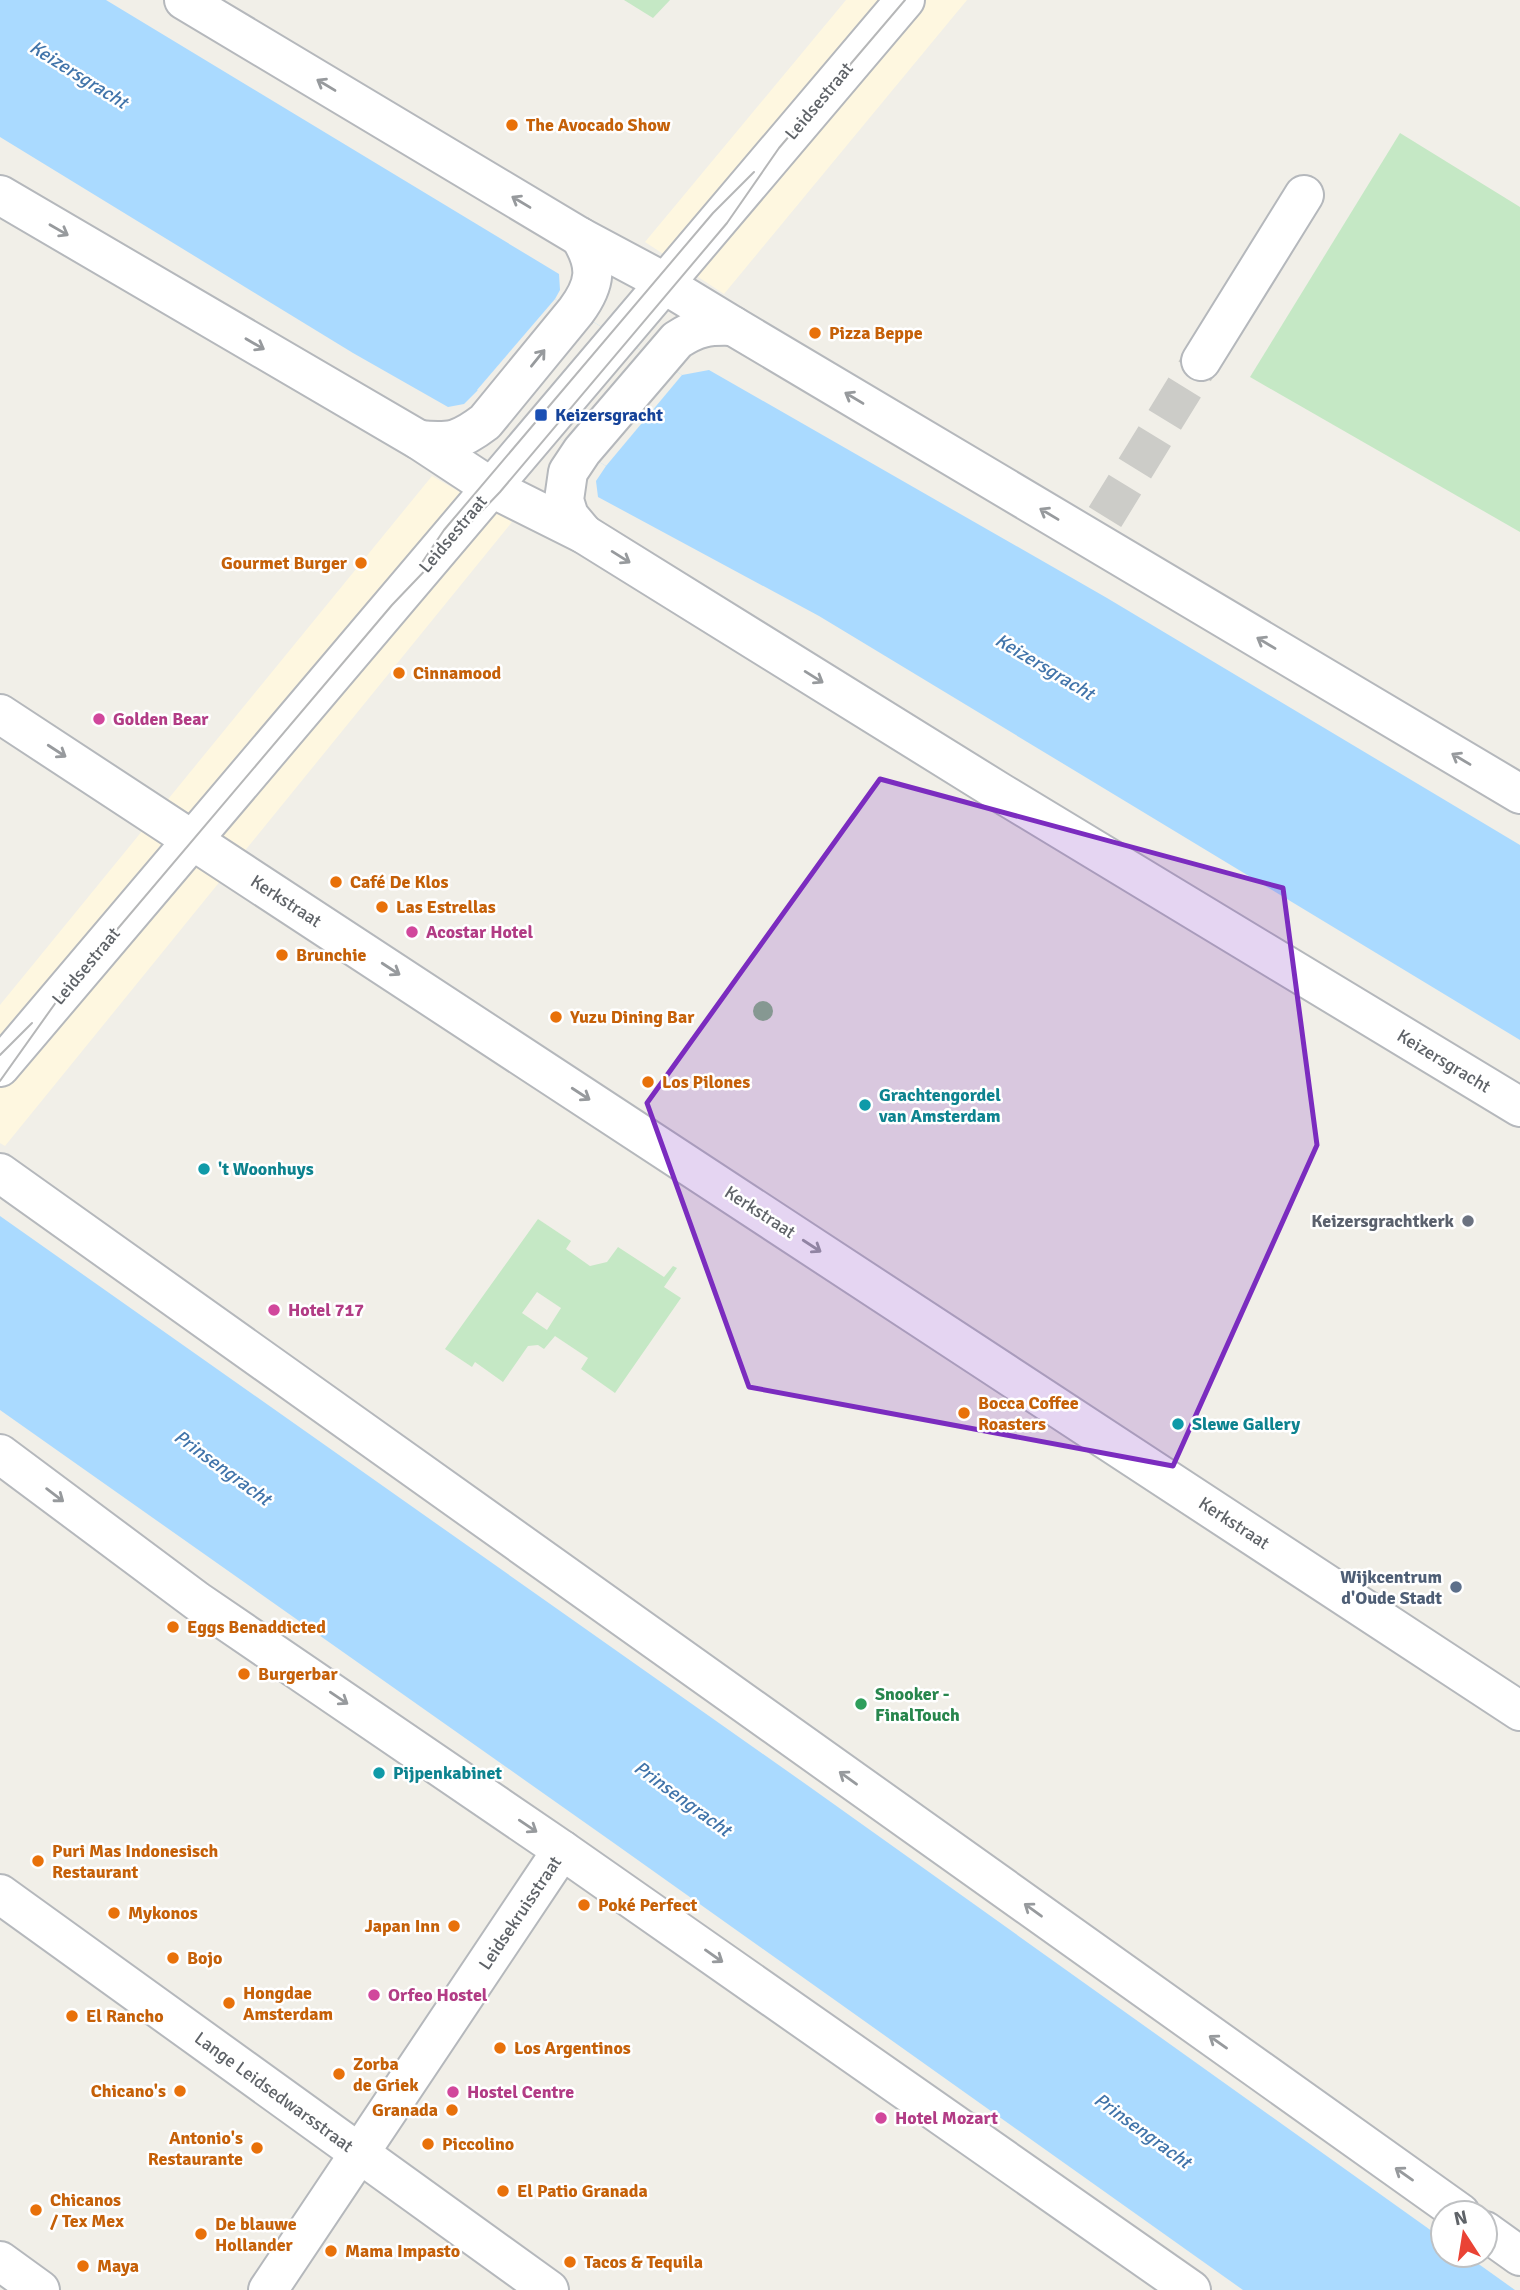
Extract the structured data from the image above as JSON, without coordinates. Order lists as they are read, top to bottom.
{
  "streets": {
    "street": [
      "Leidsestraat",
      "Kerkstraat",
      "Keizersgracht",
      "Leidsekruisstraat",
      "Lange Leidsedwarsstraat"
    ]
  },
  "crossings": [
    ["Leidsestraat", "Kerkstraat"],
    ["Leidsestraat", "Keizersgracht"],
    ["Leidsekruisstraat", "Lange Leidsedwarsstraat"]
  ],
  "one_way": ["Kerkstraat"],
  "water": ["Keizersgracht", "Prinsengracht"],
  "places": {
    "other": [
      "The Avocado Show",
      "Pizza Beppe",
      "Gourmet Burger",
      "Cinnamood",
      "Golden Bear",
      "Café De Klos",
      "Las Estrellas",
      "Acostar Hotel",
      "Brunchie",
      "Yuzu Dining Bar",
      "Los Pilones",
      "Grachtengordel van Amsterdam",
      "'t Woonhuys",
      "Keizersgrachtkerk",
      "Hotel 717",
      "Bocca Coffee Roasters",
      "Slewe Gallery",
      "Wijkcentrum d'Oude Stadt",
      "Eggs Benaddicted",
      "Burgerbar",
      "Snooker - FinalTouch",
      "Pijpenkabinet",
      "Puri Mas Indonesisch Restaurant",
      "Poké Perfect",
      "Mykonos",
      "Japan Inn",
      "Bojo",
      "Orfeo Hostel",
      "Hongdae Amsterdam",
      "El Rancho",
      "Los Argentinos",
      "Zorba de Griek",
      "Chicano's",
      "Hostel Centre",
      "Granada",
      "Hotel Mozart",
      "Piccolino",
      "Antonio's Restaurante",
      "El Patio Granada",
      "Chicanos / Tex Mex",
      "De blauwe Hollander",
      "Mama Impasto",
      "Tacos & Tequila",
      "Maya"
    ],
    "transit": ["Keizersgracht"]
  },
  "north": "top"
}
